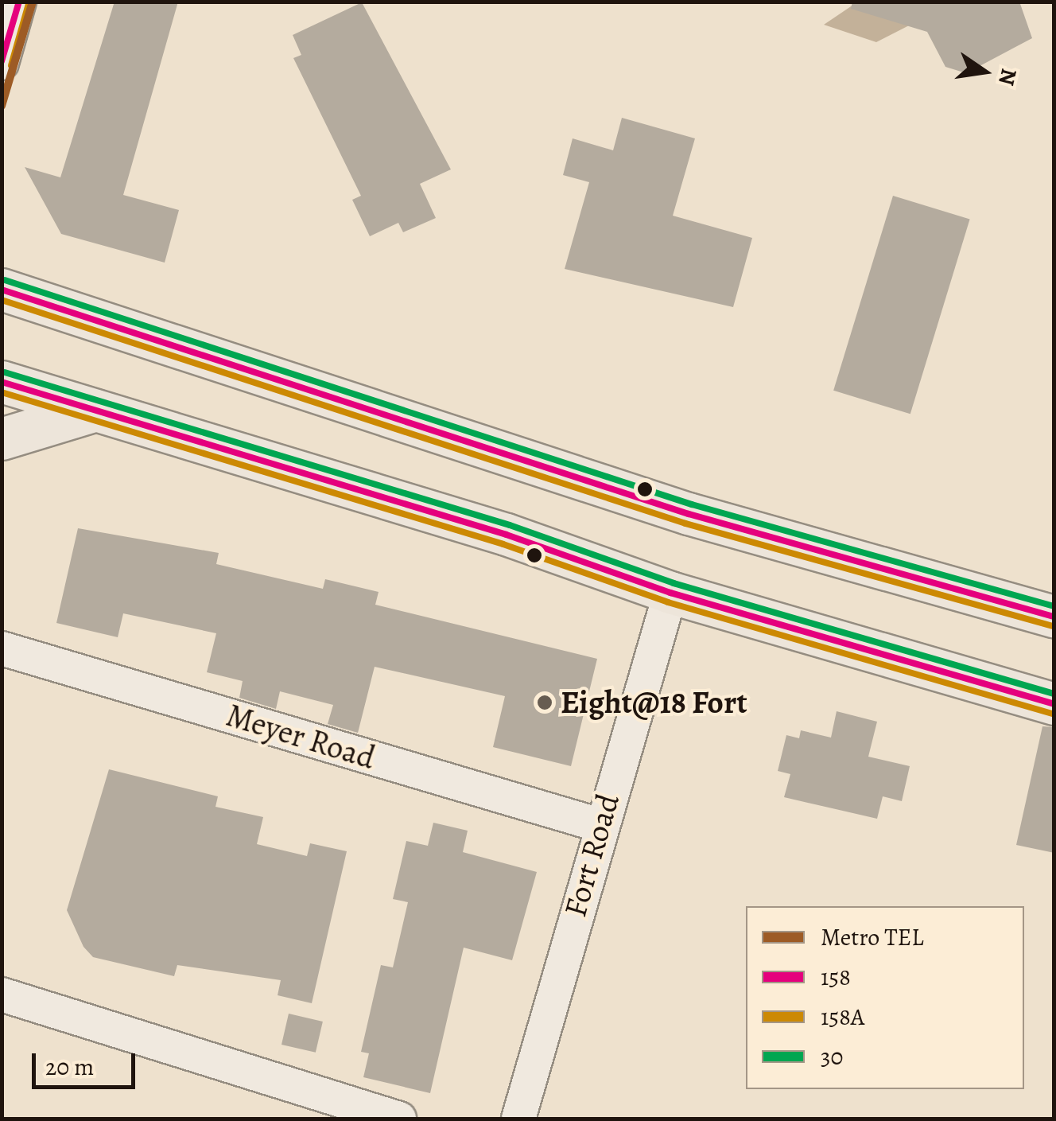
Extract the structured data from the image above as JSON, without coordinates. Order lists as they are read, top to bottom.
{
  "streets": {
    "street": ["Meyer Road", "Fort Road"]
  },
  "crossings": [
    ["Meyer Road", "Fort Road"]
  ],
  "places": ["Eight@18 Fort"],
  "lines": [
    "metro line TEL",
    "transit line 158",
    "transit line 158A",
    "transit line 30"
  ],
  "legend": [
    "Metro TEL",
    "158",
    "158A",
    "30"
  ],
  "scale_bar": "20 m",
  "north": "right"
}
